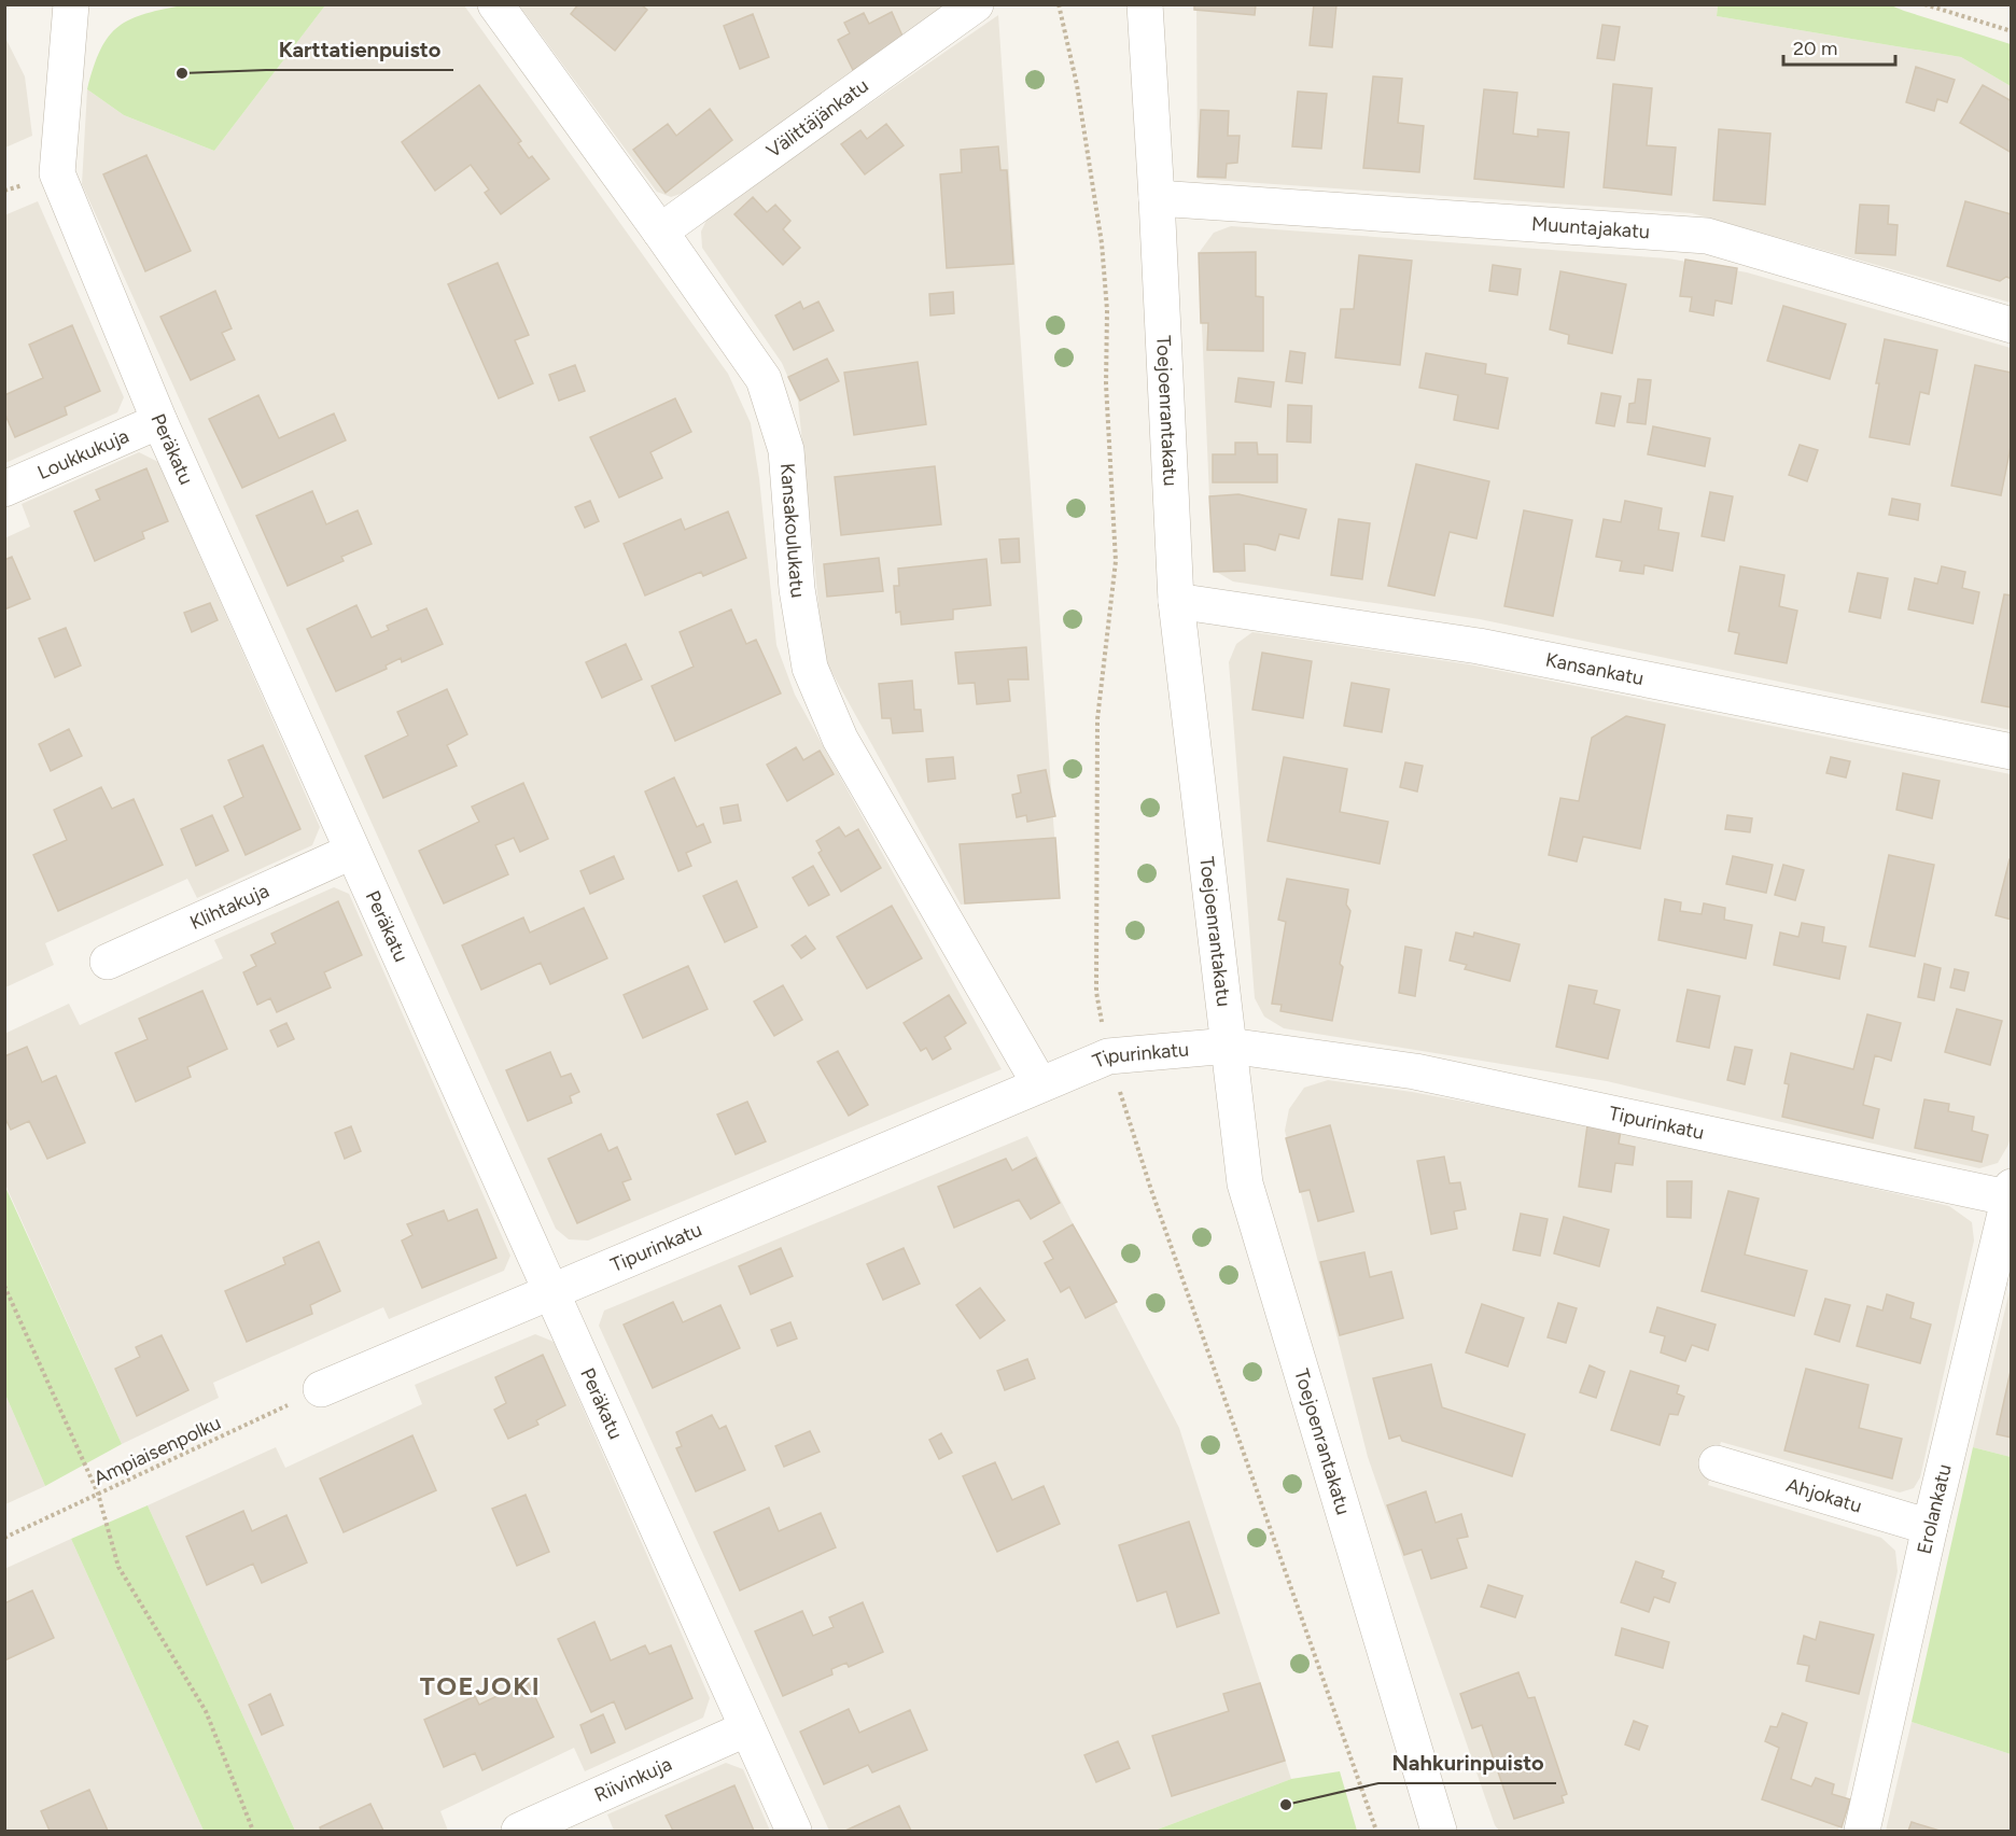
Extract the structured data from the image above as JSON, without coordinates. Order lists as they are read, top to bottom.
{
  "streets": {
    "street": [
      "Välittäjänkatu",
      "Muuntajakatu",
      "Toejoenrantakatu",
      "Peräkatu",
      "Loukkukuja",
      "Kansakoulukatu",
      "Kansankatu",
      "Klihtakuja",
      "Tipurinkatu",
      "Ahjokatu",
      "Erolankatu",
      "Riivinkuja"
    ],
    "path": ["Ampiaisenpolku"]
  },
  "crossings": [
    ["Välittäjänkatu", "Kansakoulukatu"],
    ["Muuntajakatu", "Toejoenrantakatu"],
    ["Toejoenrantakatu", "Kansankatu"],
    ["Toejoenrantakatu", "Tipurinkatu"],
    ["Peräkatu", "Loukkukuja"],
    ["Peräkatu", "Klihtakuja"],
    ["Peräkatu", "Tipurinkatu"],
    ["Peräkatu", "Riivinkuja"],
    ["Kansakoulukatu", "Tipurinkatu"],
    ["Tipurinkatu", "Ampiaisenpolku"],
    ["Tipurinkatu", "Erolankatu"],
    ["Ahjokatu", "Erolankatu"]
  ],
  "districts": ["TOEJOKI"],
  "places": ["Karttatienpuisto", "Nahkurinpuisto"],
  "scale_bar": "20 m"
}
